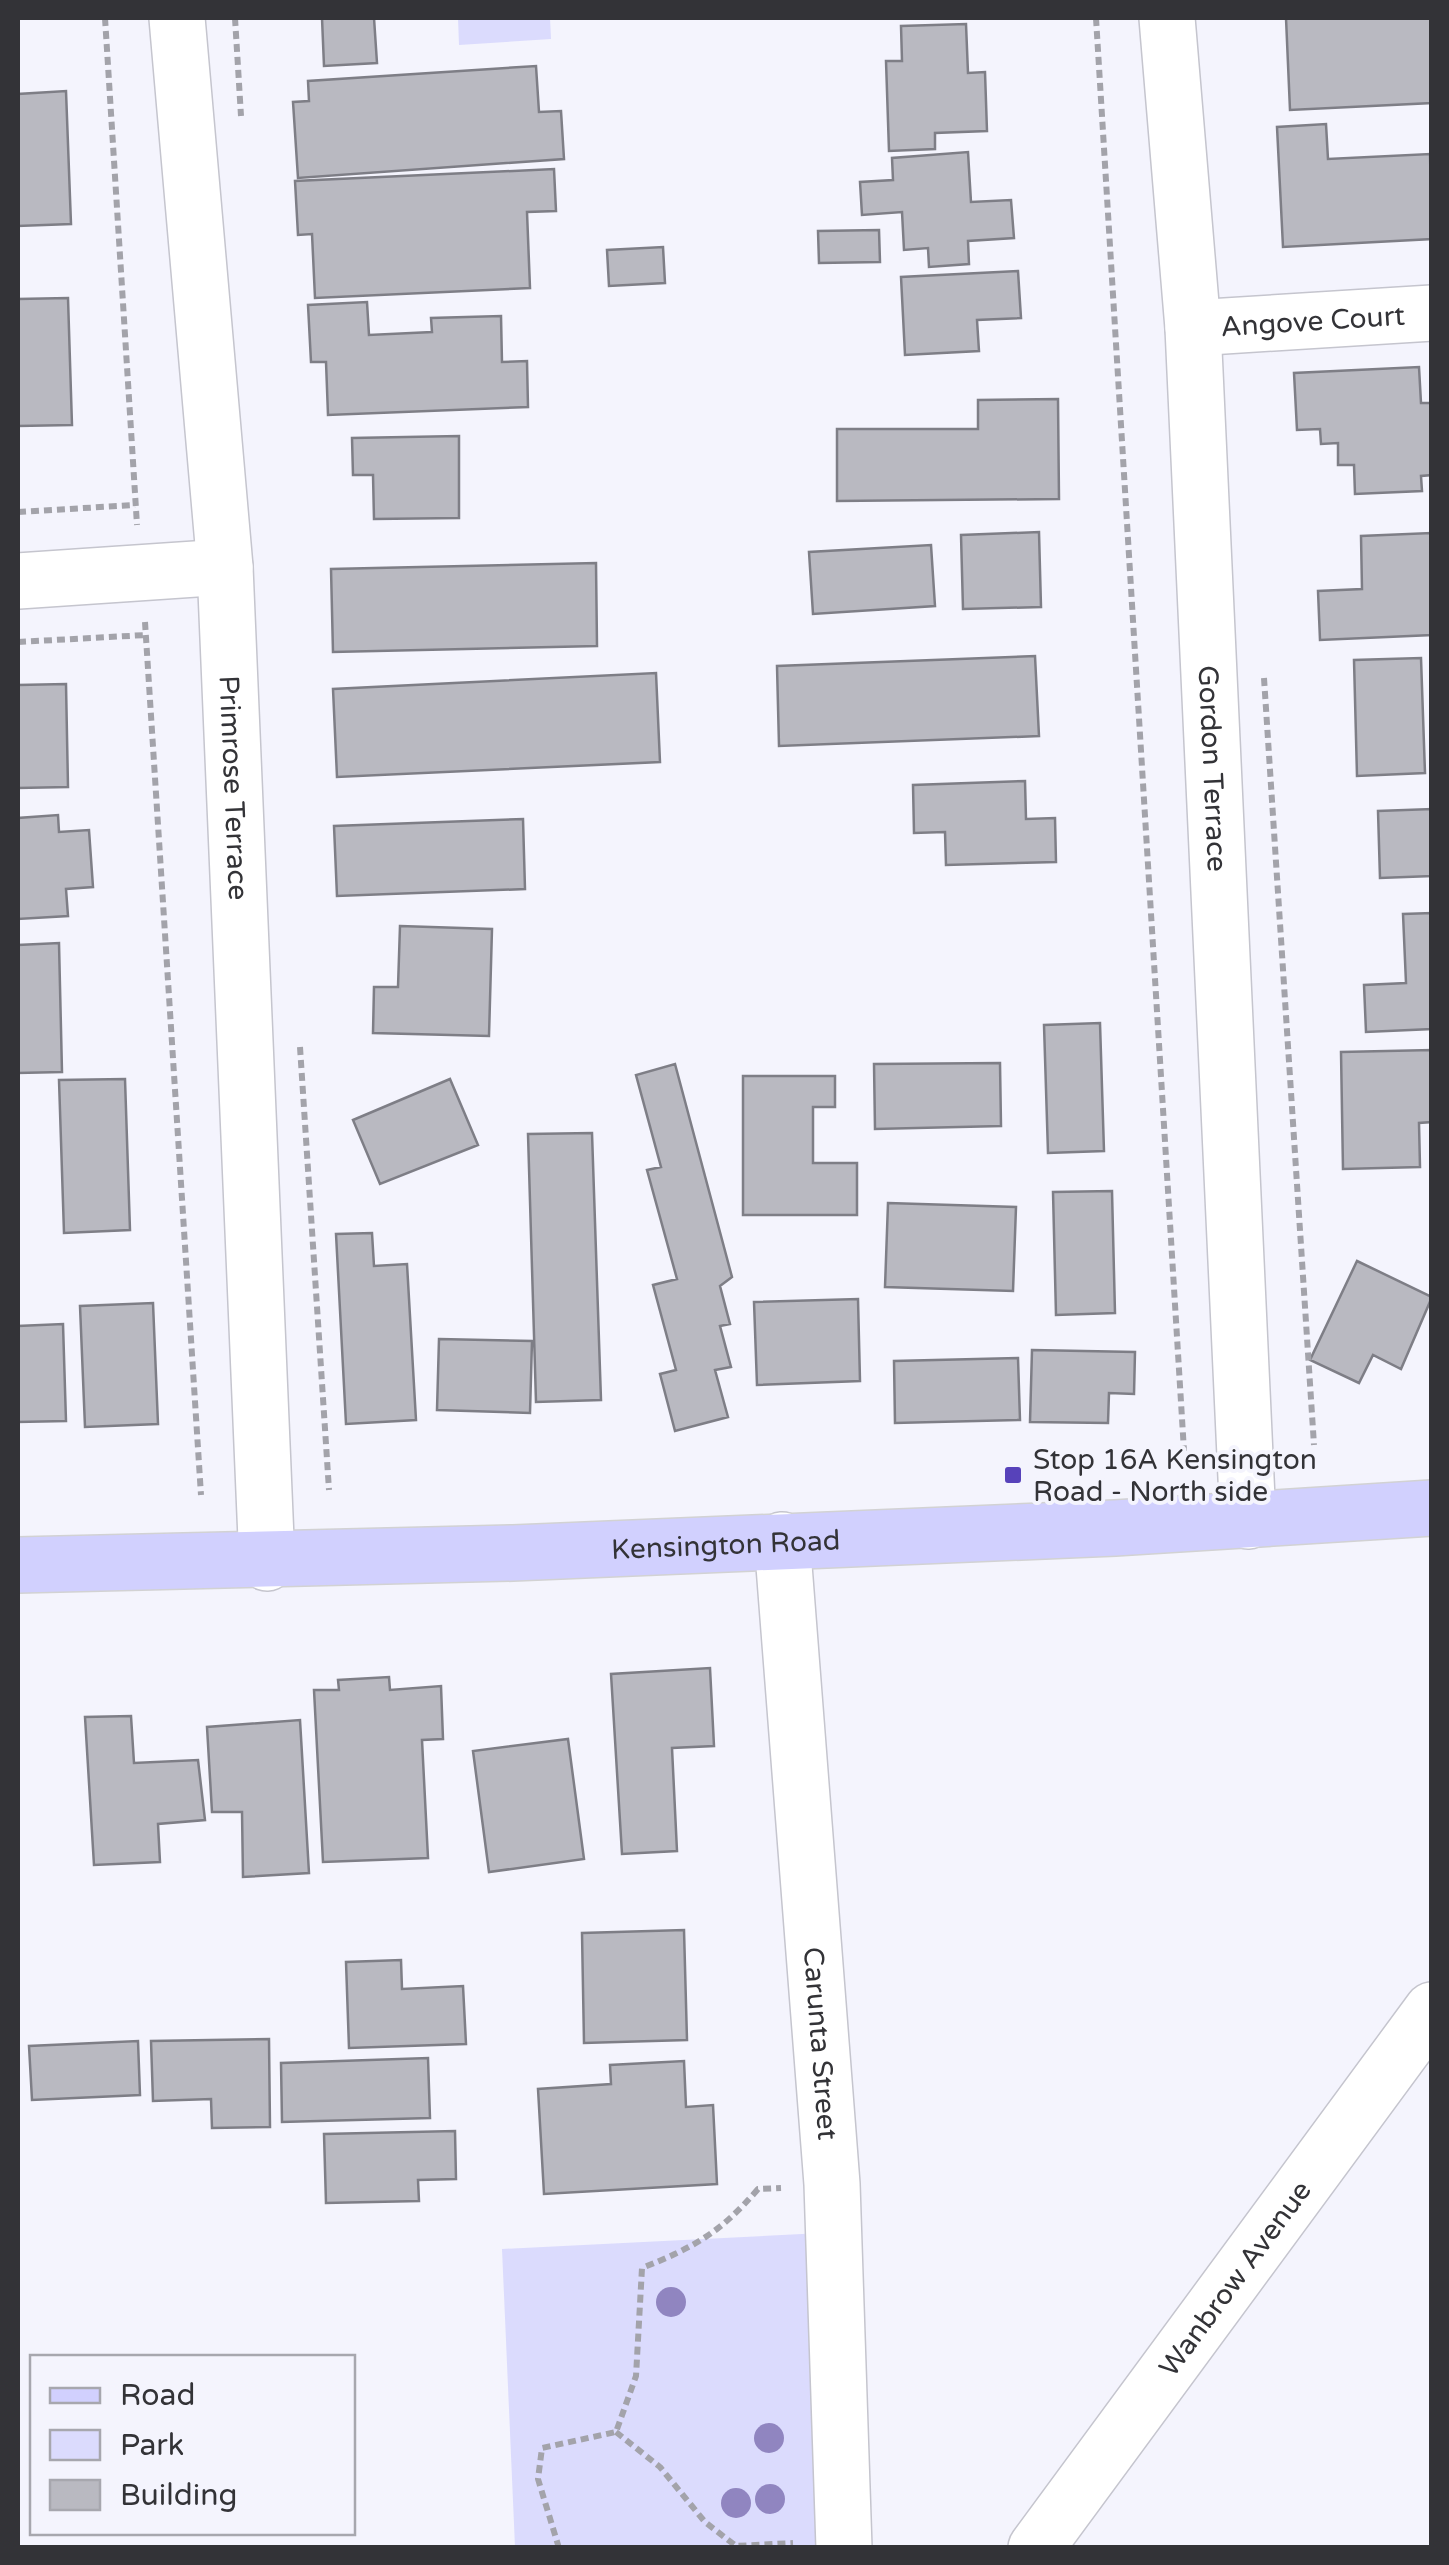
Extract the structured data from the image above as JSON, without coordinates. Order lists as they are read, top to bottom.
{
  "streets": {
    "main road": ["Kensington Road"],
    "street": [
      "Angove Court",
      "Gordon Terrace",
      "Primrose Terrace",
      "Carunta Street",
      "Wanbrow Avenue"
    ]
  },
  "crossings": [
    ["Angove Court", "Gordon Terrace"],
    ["Gordon Terrace", "Kensington Road"],
    ["Primrose Terrace", "Kensington Road"],
    ["Kensington Road", "Carunta Street"]
  ],
  "places": {
    "transit": ["Stop 16A Kensington Road - North side"]
  },
  "legend": ["Road", "Park", "Building"]
}
